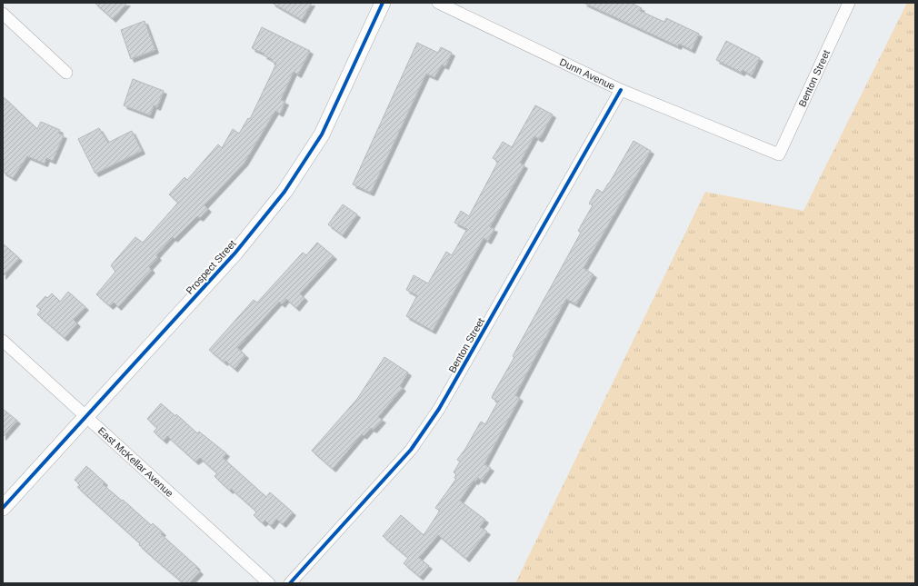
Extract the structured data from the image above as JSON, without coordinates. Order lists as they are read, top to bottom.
{
  "streets": {
    "street": [
      "Dunn Avenue",
      "Benton Street",
      "Prospect Street",
      "East McKellar Avenue"
    ]
  },
  "crossings": [
    ["Dunn Avenue", "Benton Street"],
    ["Prospect Street", "East McKellar Avenue"]
  ]
}
